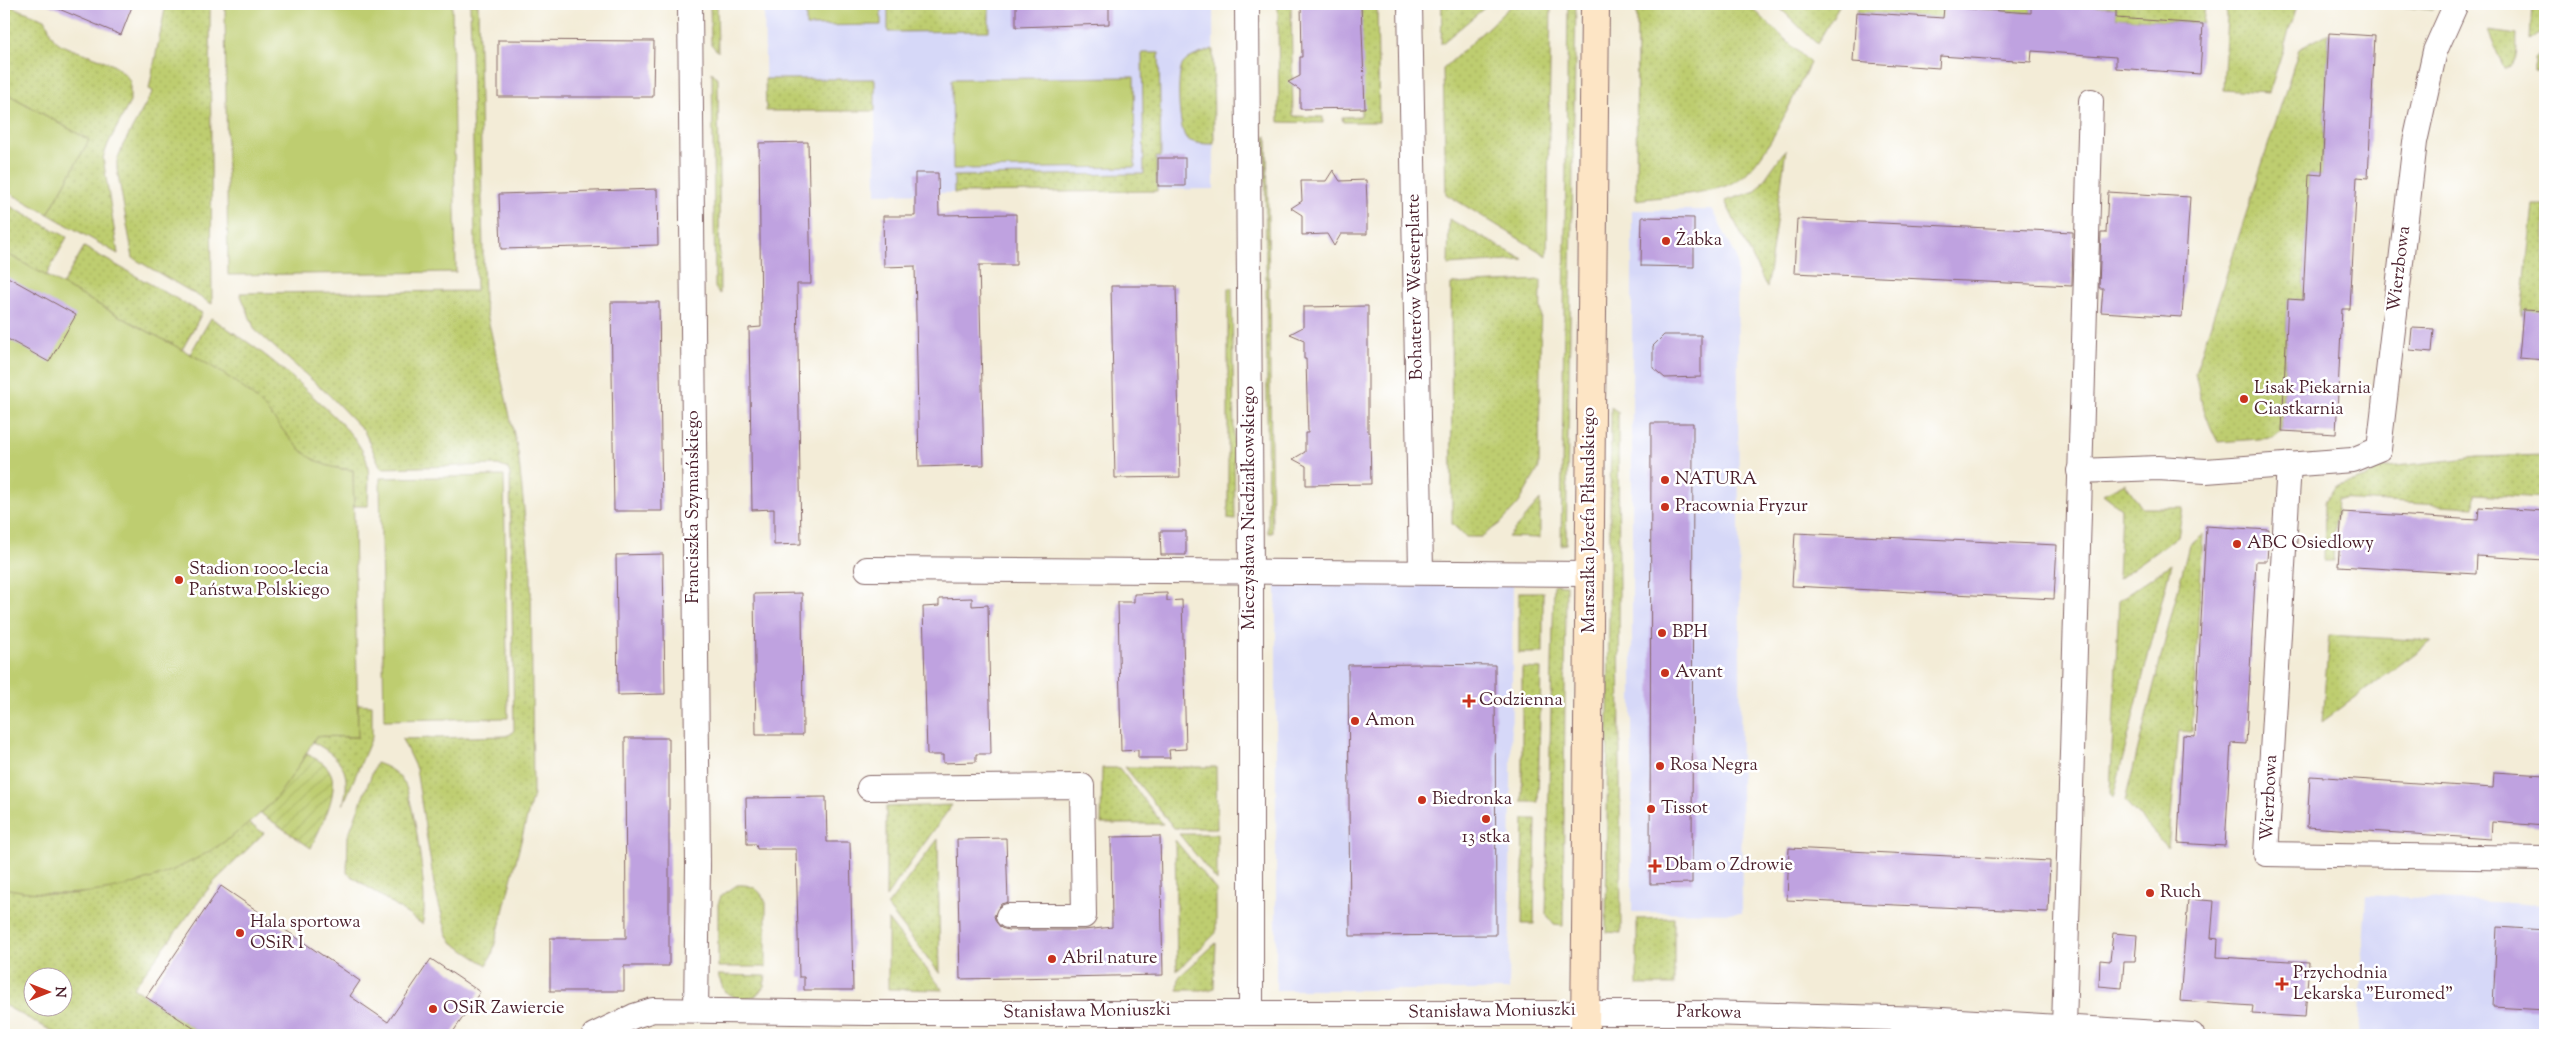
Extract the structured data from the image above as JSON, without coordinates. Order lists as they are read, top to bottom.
{
  "streets": {
    "street": [
      "Wierzbowa",
      "Bohaterów Westerplatte",
      "Franciszka Szymańskiego",
      "Mieczysława Niedziałkowskiego",
      "Marszałka Józefa Piłsudskiego",
      "Stanisława Moniuszki",
      "Parkowa"
    ]
  },
  "crossings": [
    ["Franciszka Szymańskiego", "Stanisława Moniuszki"],
    ["Mieczysława Niedziałkowskiego", "Stanisława Moniuszki"],
    ["Marszałka Józefa Piłsudskiego", "Stanisława Moniuszki"],
    ["Marszałka Józefa Piłsudskiego", "Parkowa"],
    ["Stanisława Moniuszki", "Parkowa"]
  ],
  "places": {
    "other": [
      "Żabka",
      "Lisak Piekarnia Ciastkarnia",
      "NATURA",
      "Pracownia Fryzur",
      "ABC Osiedlowy",
      "Stadion 1000-lecia Państwa Polskiego",
      "BPH",
      "Avant",
      "Amon",
      "Rosa Negra",
      "Biedronka",
      "Tissot",
      "13 stka",
      "Ruch",
      "Hala sportowa OSiR I",
      "Abril nature",
      "OSiR Zawiercie"
    ],
    "health": ["Codzienna", "Dbam o Zdrowie", "Przychodnia Lekarska \"Euromed\""]
  },
  "north": "right"
}
